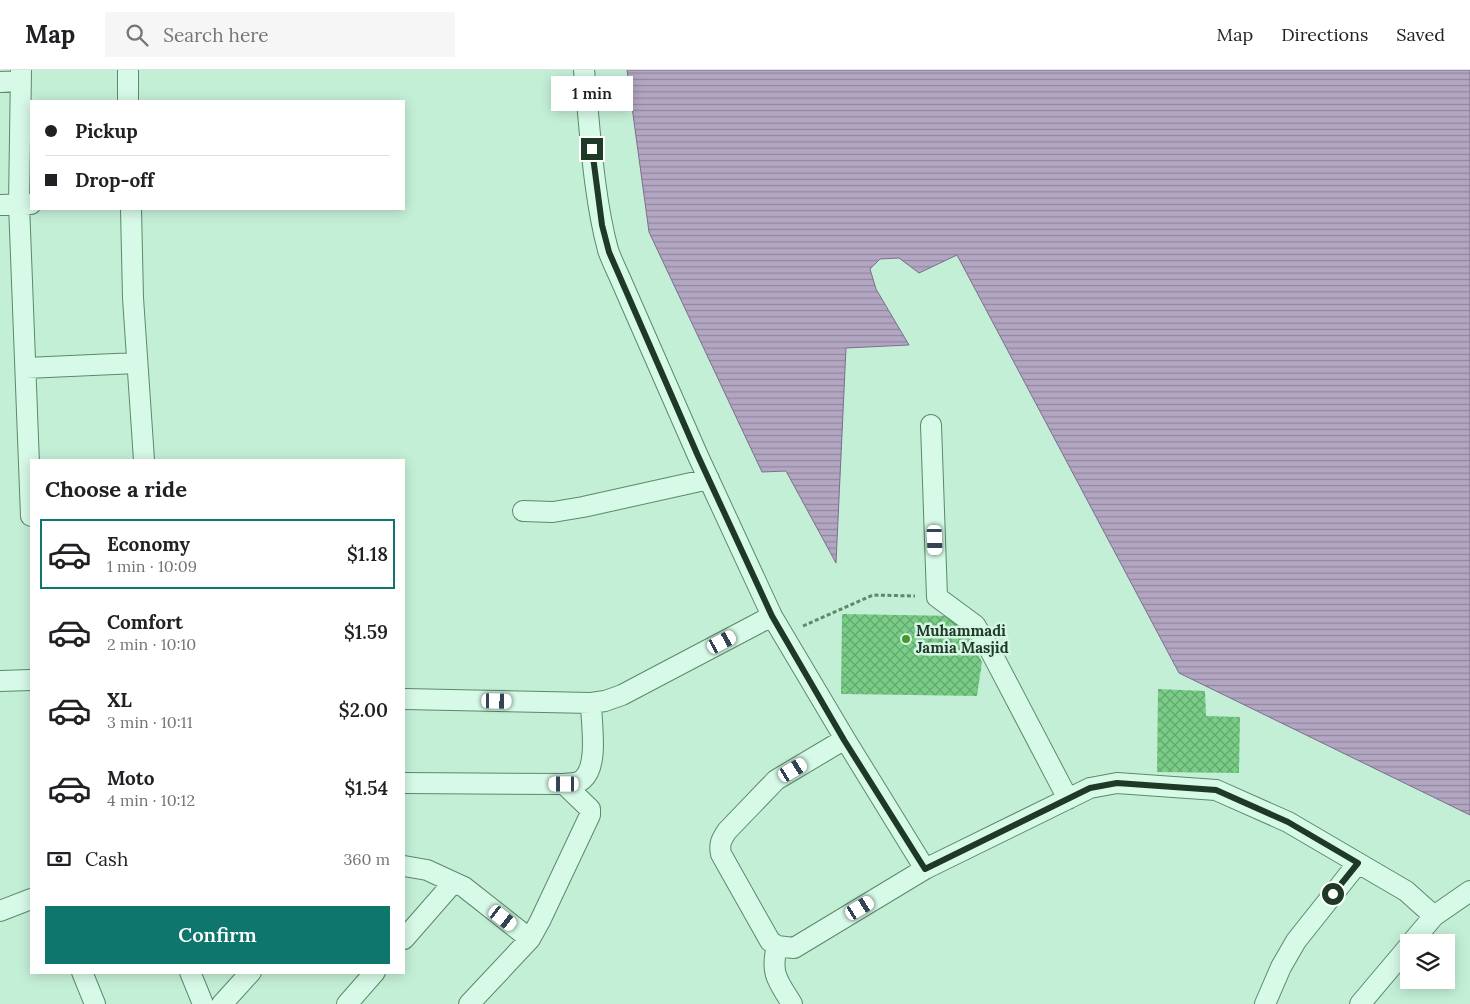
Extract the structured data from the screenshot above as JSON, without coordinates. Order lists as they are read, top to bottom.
{
  "places": ["Muhammadi Jamia Masjid"],
  "page": {
    "header": "Map",
    "search": "Search here",
    "nav": ["Map", "Directions", "Saved"],
    "bubble": "1 min",
    "banner": ["Pickup", "Drop-off"],
    "heading": "Choose a ride",
    "list": [
      {
        "name": "Economy",
        "note": "1 min · 10:09",
        "value": "$1.18"
      },
      {
        "name": "Comfort",
        "note": "2 min · 10:10",
        "value": "$1.59"
      },
      {
        "name": "XL",
        "note": "3 min · 10:11",
        "value": "$2.00"
      },
      {
        "name": "Moto",
        "note": "4 min · 10:12",
        "value": "$1.54"
      }
    ],
    "pay": ["Cash", "360 m"],
    "buttons": "Confirm"
  }
}
